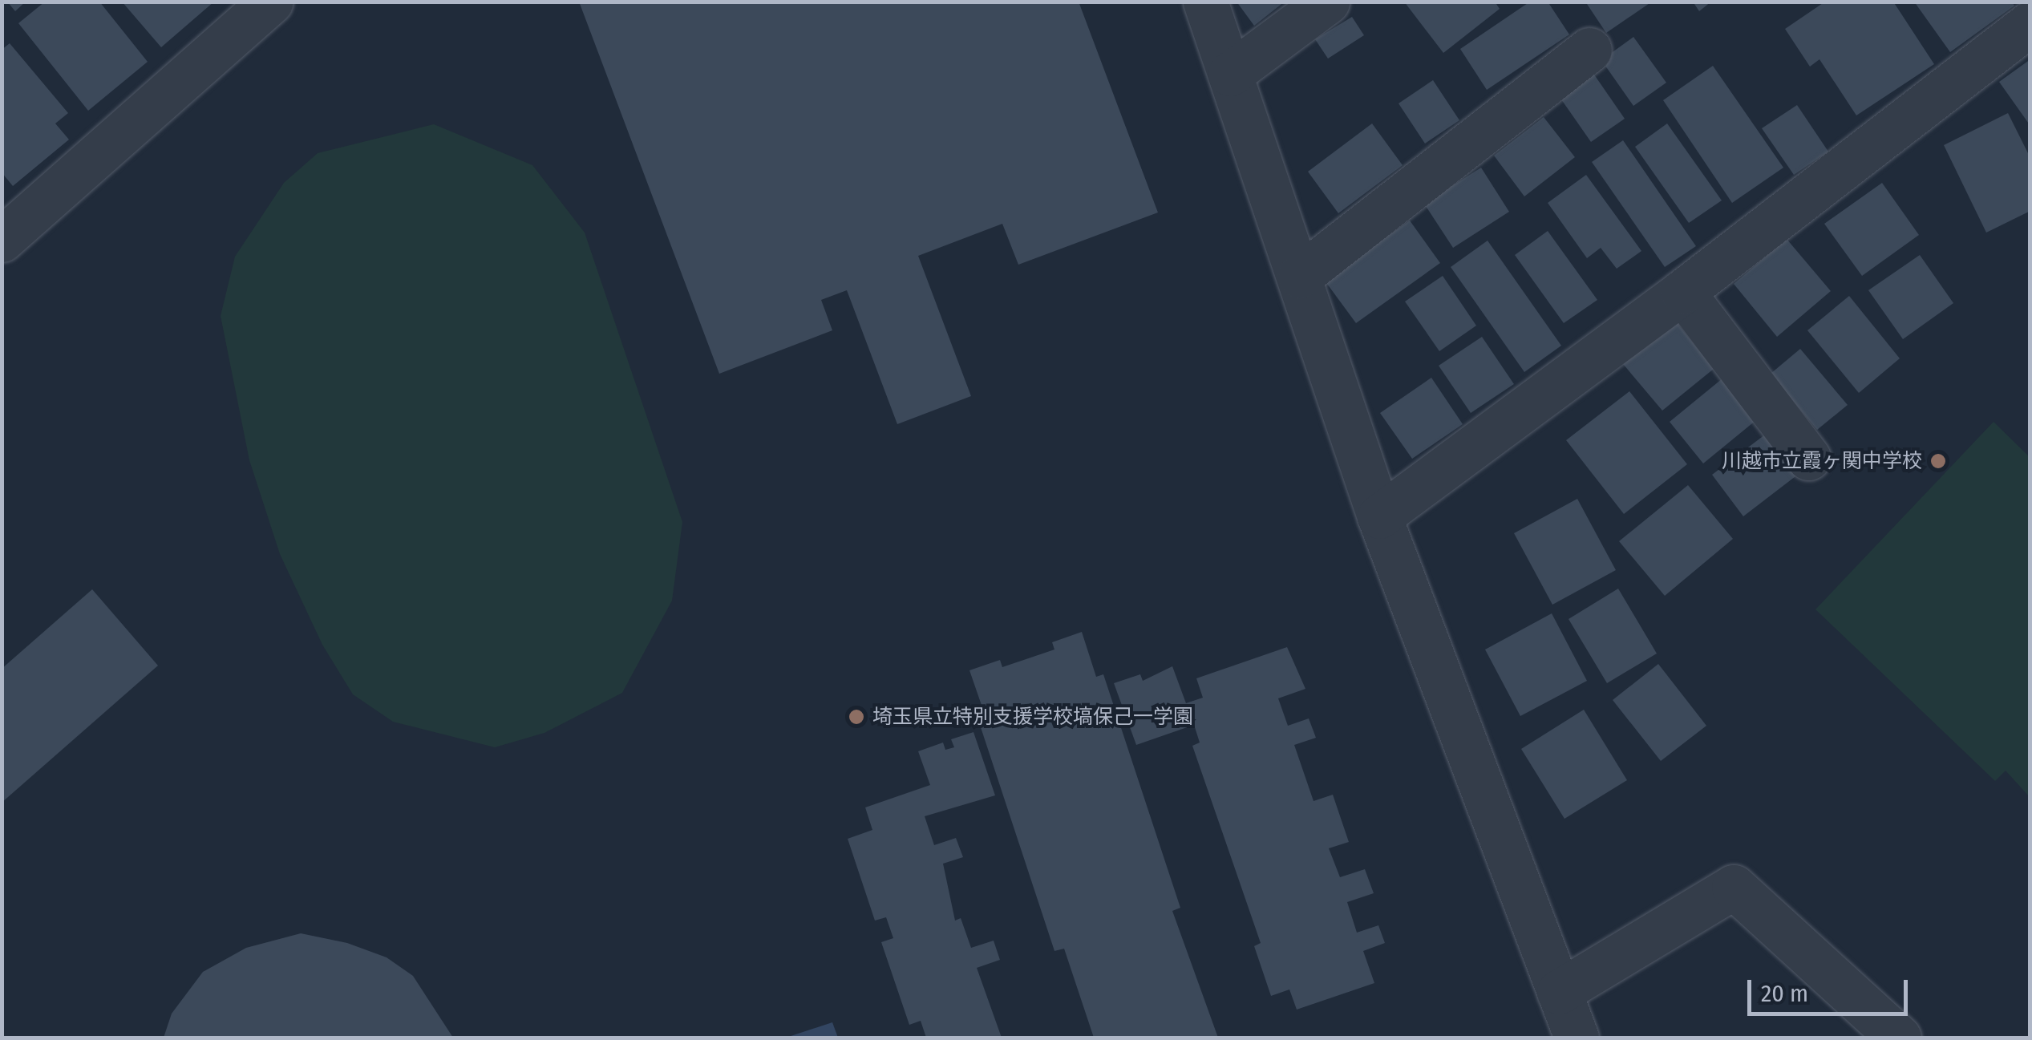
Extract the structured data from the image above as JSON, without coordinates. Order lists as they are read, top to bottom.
{
  "places": ["川越市立霞ヶ関中学校", "埼玉県立特別支援学校塙保己一学園"],
  "scale_bar": "20 m"
}
